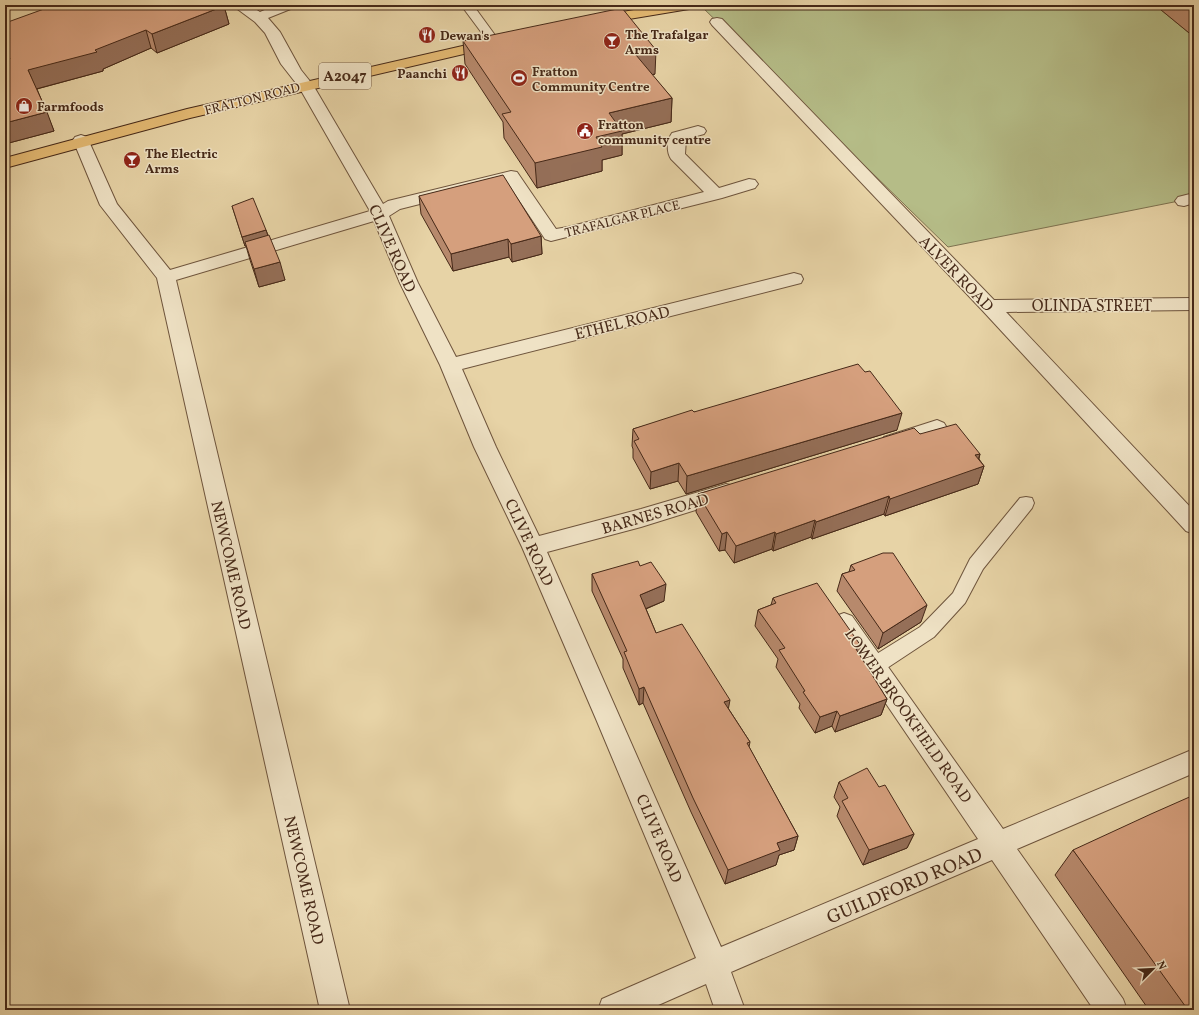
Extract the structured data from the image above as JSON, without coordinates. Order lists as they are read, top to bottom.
{
  "streets": {
    "main road": ["A2047", "FRATTON ROAD"],
    "street": [
      "TRAFALGAR PLACE",
      "CLIVE ROAD",
      "ALVER ROAD",
      "OLINDA STREET",
      "ETHEL ROAD",
      "BARNES ROAD",
      "NEWCOME ROAD",
      "LOWER BROOKFIELD ROAD",
      "GUILDFORD ROAD"
    ]
  },
  "crossings": [
    ["FRATTON ROAD", "CLIVE ROAD"],
    ["FRATTON ROAD", "NEWCOME ROAD"],
    ["TRAFALGAR PLACE", "CLIVE ROAD"],
    ["TRAFALGAR PLACE", "NEWCOME ROAD"],
    ["CLIVE ROAD", "ETHEL ROAD"],
    ["CLIVE ROAD", "BARNES ROAD"],
    ["CLIVE ROAD", "GUILDFORD ROAD"],
    ["ALVER ROAD", "OLINDA STREET"],
    ["LOWER BROOKFIELD ROAD", "GUILDFORD ROAD"]
  ],
  "places": {
    "restaurant": ["Dewan's", "Paanchi"],
    "bar": ["The Trafalgar Arms", "The Electric Arms"],
    "sports": ["Fratton Community Centre"],
    "shop": ["Farmfoods"],
    "public building": ["Fratton community centre"]
  },
  "north": "top right"
}
